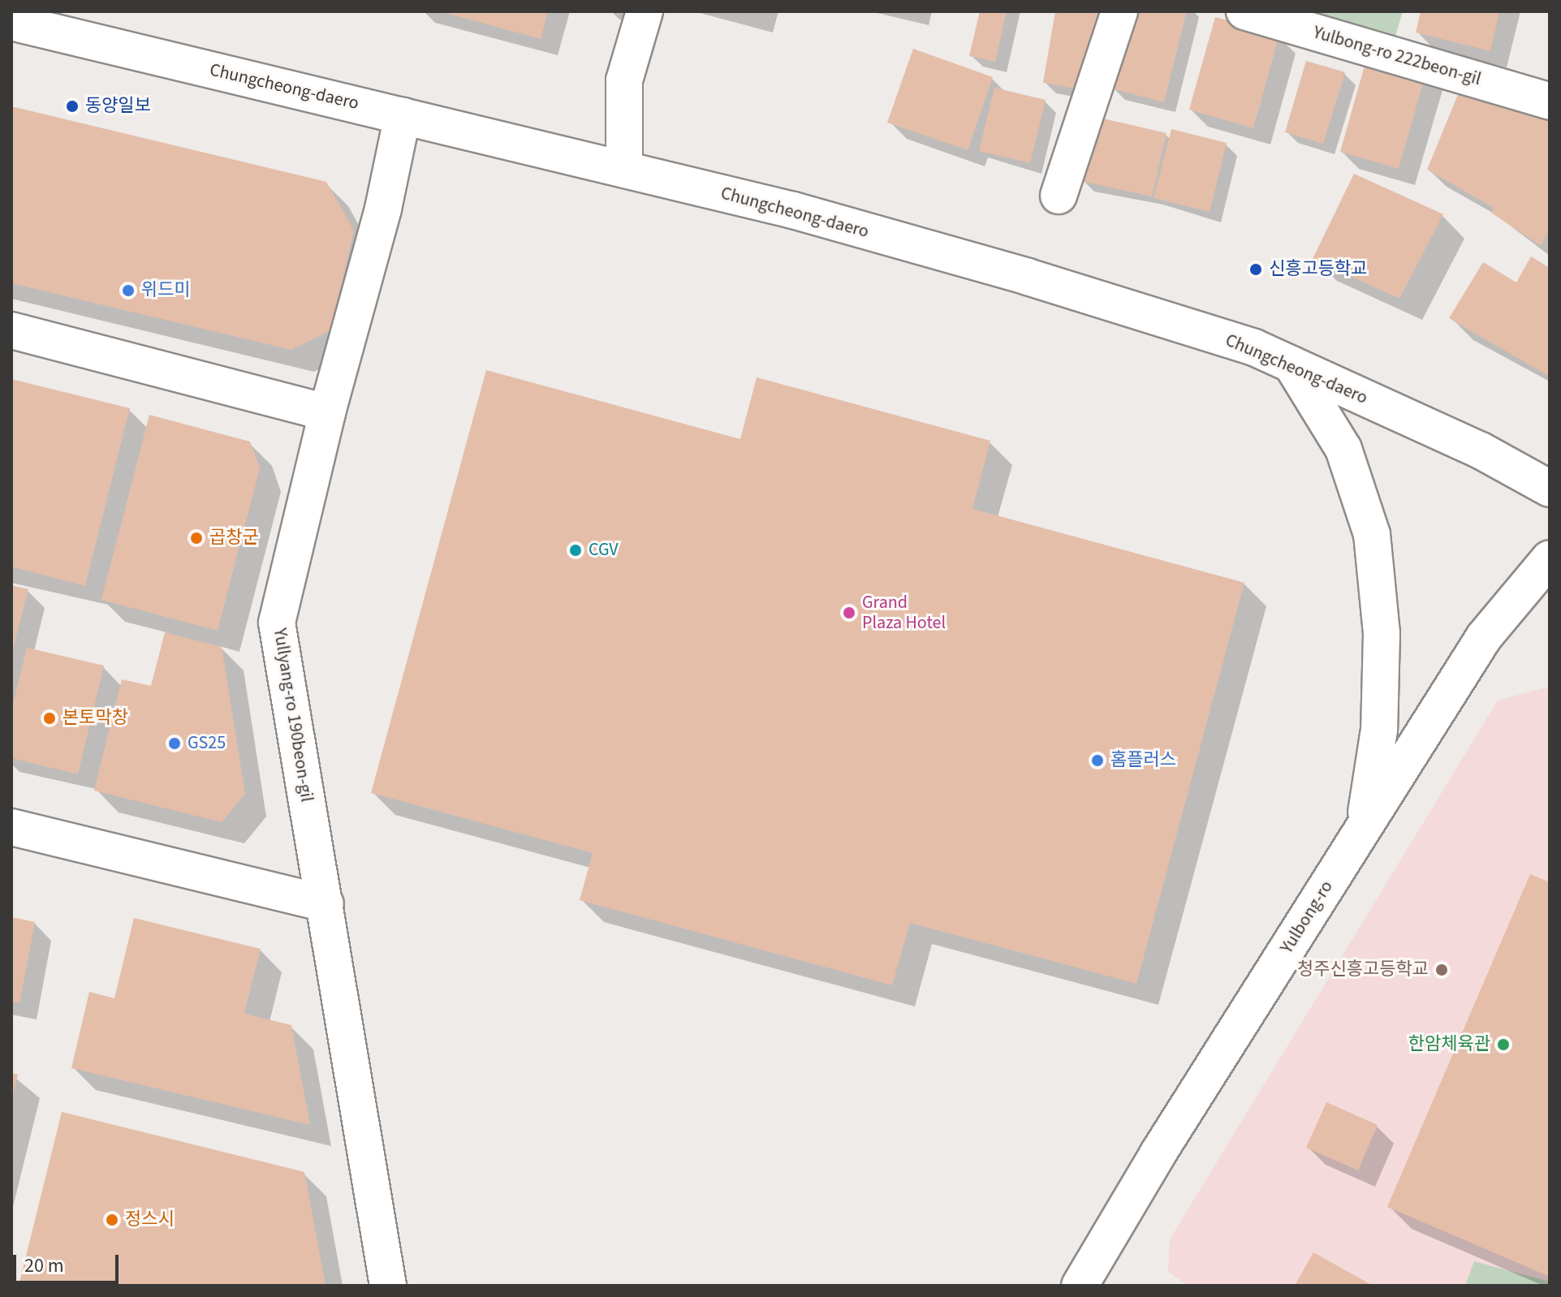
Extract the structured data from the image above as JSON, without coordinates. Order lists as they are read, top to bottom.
{
  "streets": {
    "street": [
      "Yulbong-ro 222beon-gil",
      "Chungcheong-daero",
      "Yullyang-ro 190beon-gil",
      "Yulbong-ro"
    ]
  },
  "crossings": [
    ["Chungcheong-daero", "Yullyang-ro 190beon-gil"]
  ],
  "places": [
    "동양일보",
    "신흥고등학교",
    "위드미",
    "곱창군",
    "CGV",
    "Grand Plaza Hotel",
    "본토막창",
    "GS25",
    "홈플러스",
    "청주신흥고등학교",
    "한암체육관",
    "정스시"
  ],
  "scale_bar": "20 m"
}
